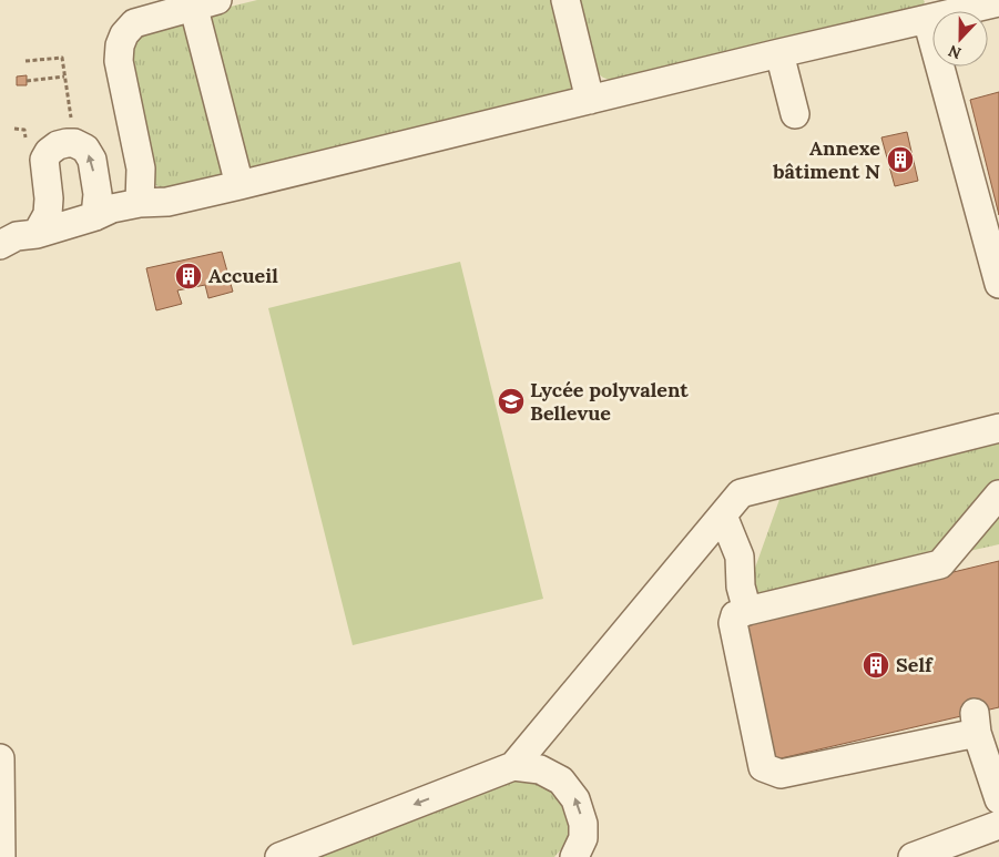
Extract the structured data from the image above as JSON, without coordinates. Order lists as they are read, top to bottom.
{
  "places": {
    "building": ["Annexe bâtiment N", "Accueil", "Self"],
    "school or university": ["Lycée polyvalent Bellevue"]
  },
  "north": "bottom"
}
